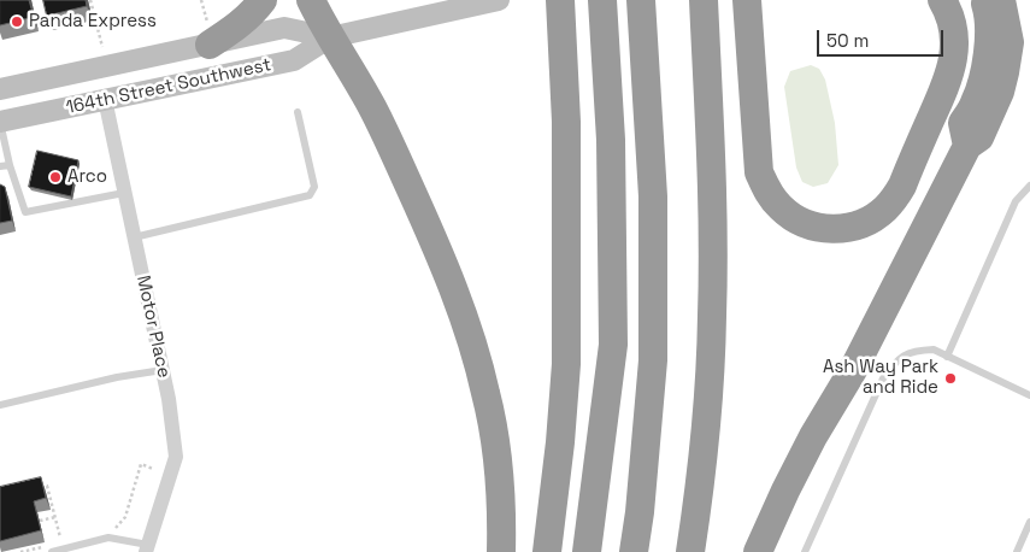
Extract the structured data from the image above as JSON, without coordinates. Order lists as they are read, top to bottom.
{
  "streets": {
    "main road": ["164th Street Southwest"],
    "street": ["Motor Place"]
  },
  "crossings": [
    ["164th Street Southwest", "Motor Place"]
  ],
  "places": ["Panda Express", "Arco", "Ash Way Park and Ride"],
  "scale_bar": "50 m"
}
